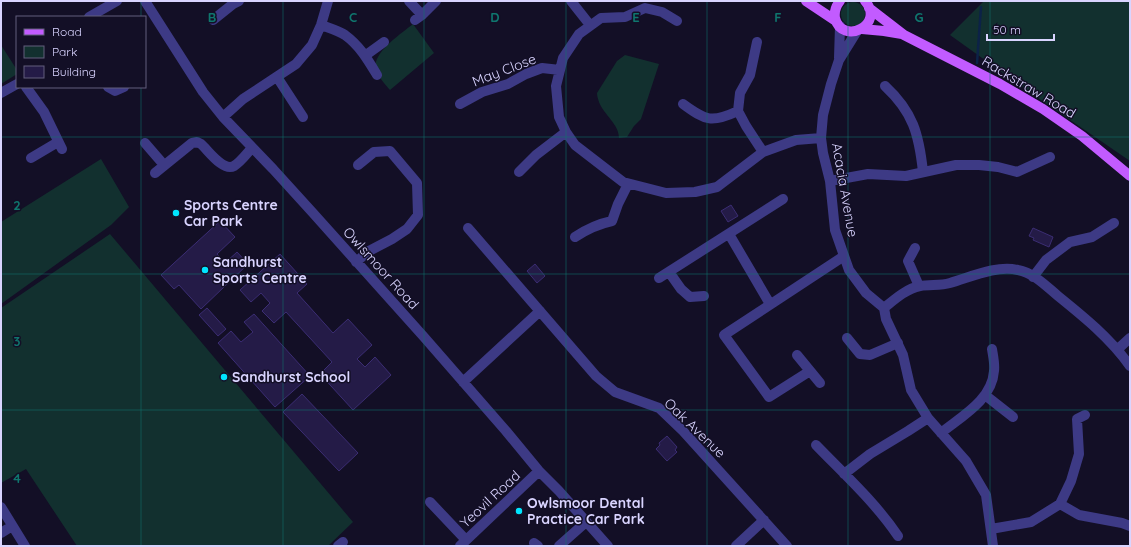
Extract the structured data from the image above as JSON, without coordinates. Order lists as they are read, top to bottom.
{
  "streets": {
    "main road": ["Rackstraw Road"],
    "street": [
      "May Close",
      "Acacia Avenue",
      "Owlsmoor Road",
      "Oak Avenue",
      "Yeovil Road"
    ]
  },
  "crossings": [
    ["Rackstraw Road", "Acacia Avenue"],
    ["Owlsmoor Road", "Yeovil Road"]
  ],
  "places": [
    "Sports Centre Car Park",
    "Sandhurst Sports Centre",
    "Sandhurst School",
    "Owlsmoor Dental Practice Car Park"
  ],
  "legend": ["Road", "Park", "Building"],
  "scale_bar": "50 m",
  "grid": {
    "columns": [
      "B",
      "C",
      "D",
      "E",
      "F",
      "G"
    ],
    "rows": ["2", "3", "4"]
  }
}
